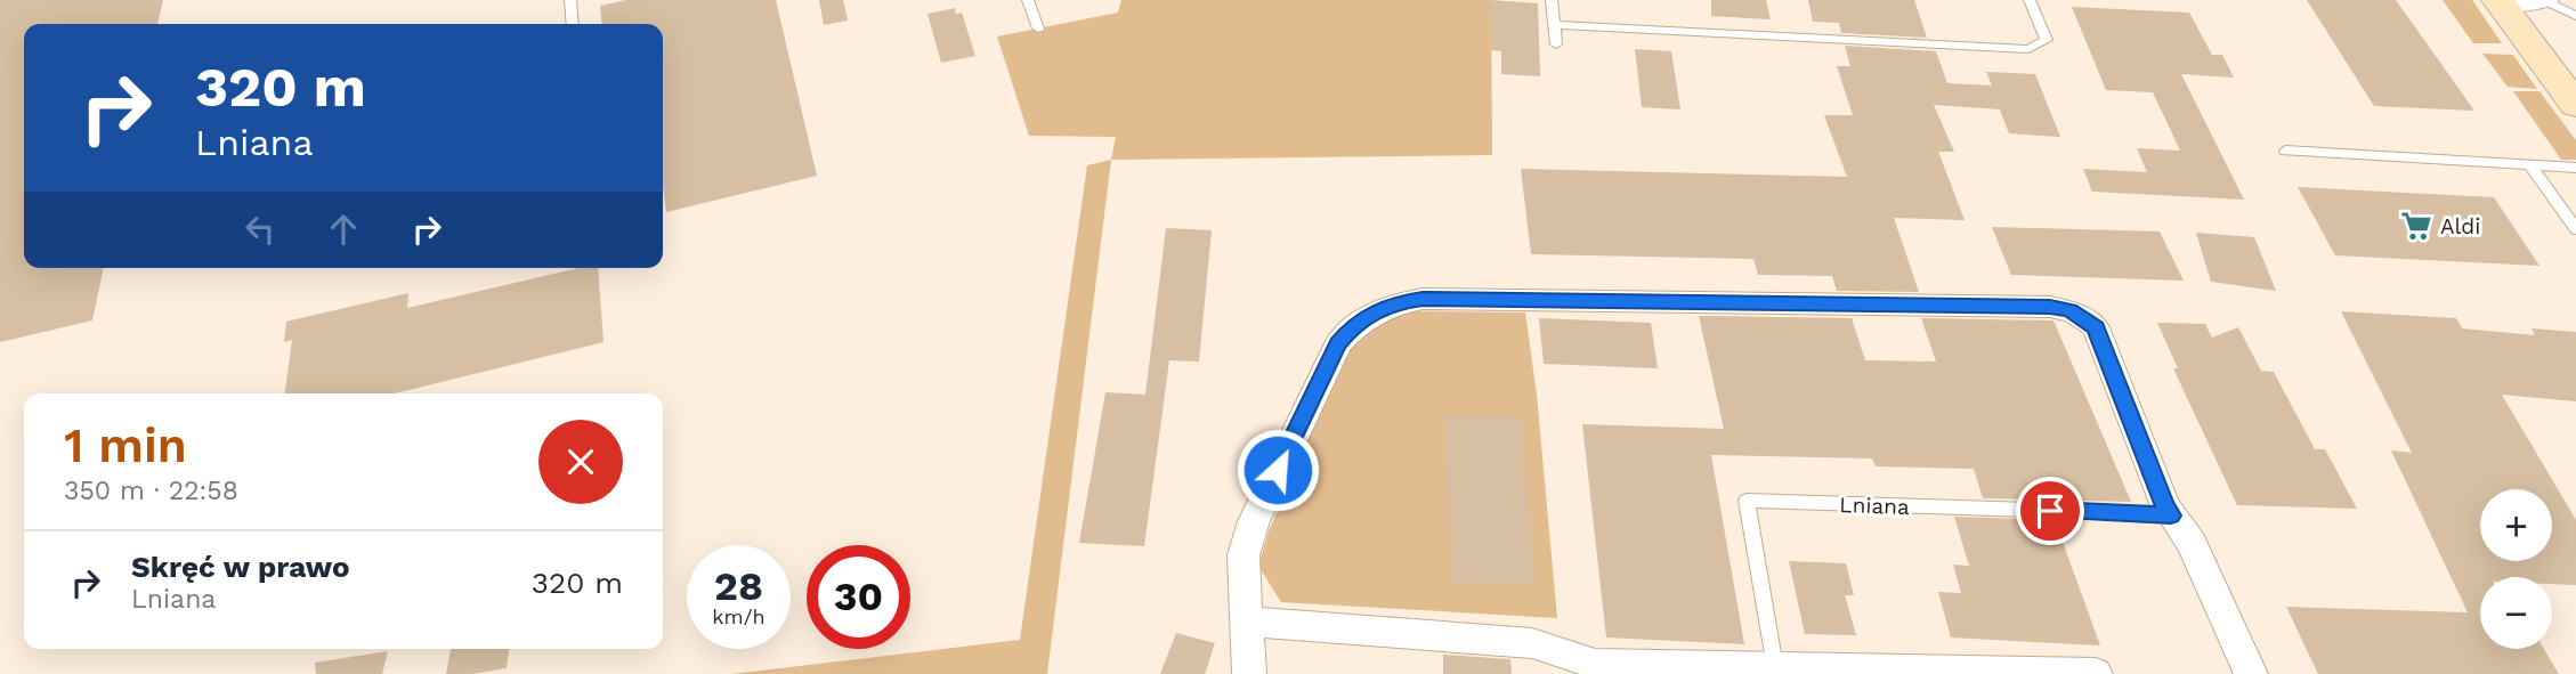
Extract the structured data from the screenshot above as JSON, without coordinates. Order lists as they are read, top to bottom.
{
  "streets": {
    "lane": ["Lniana"]
  },
  "places": {
    "supermarket": ["Aldi"]
  },
  "page": {
    "turn": ["320 m", "Lniana"],
    "heading": ["1 min", "350 m · 22:58"],
    "map_buttons": ["+", "−"],
    "list": [
      {
        "name": "Skręć w prawo",
        "note": "Lniana",
        "value": "320 m"
      }
    ],
    "speed": "28 km/h",
    "limit": "30"
  }
}
